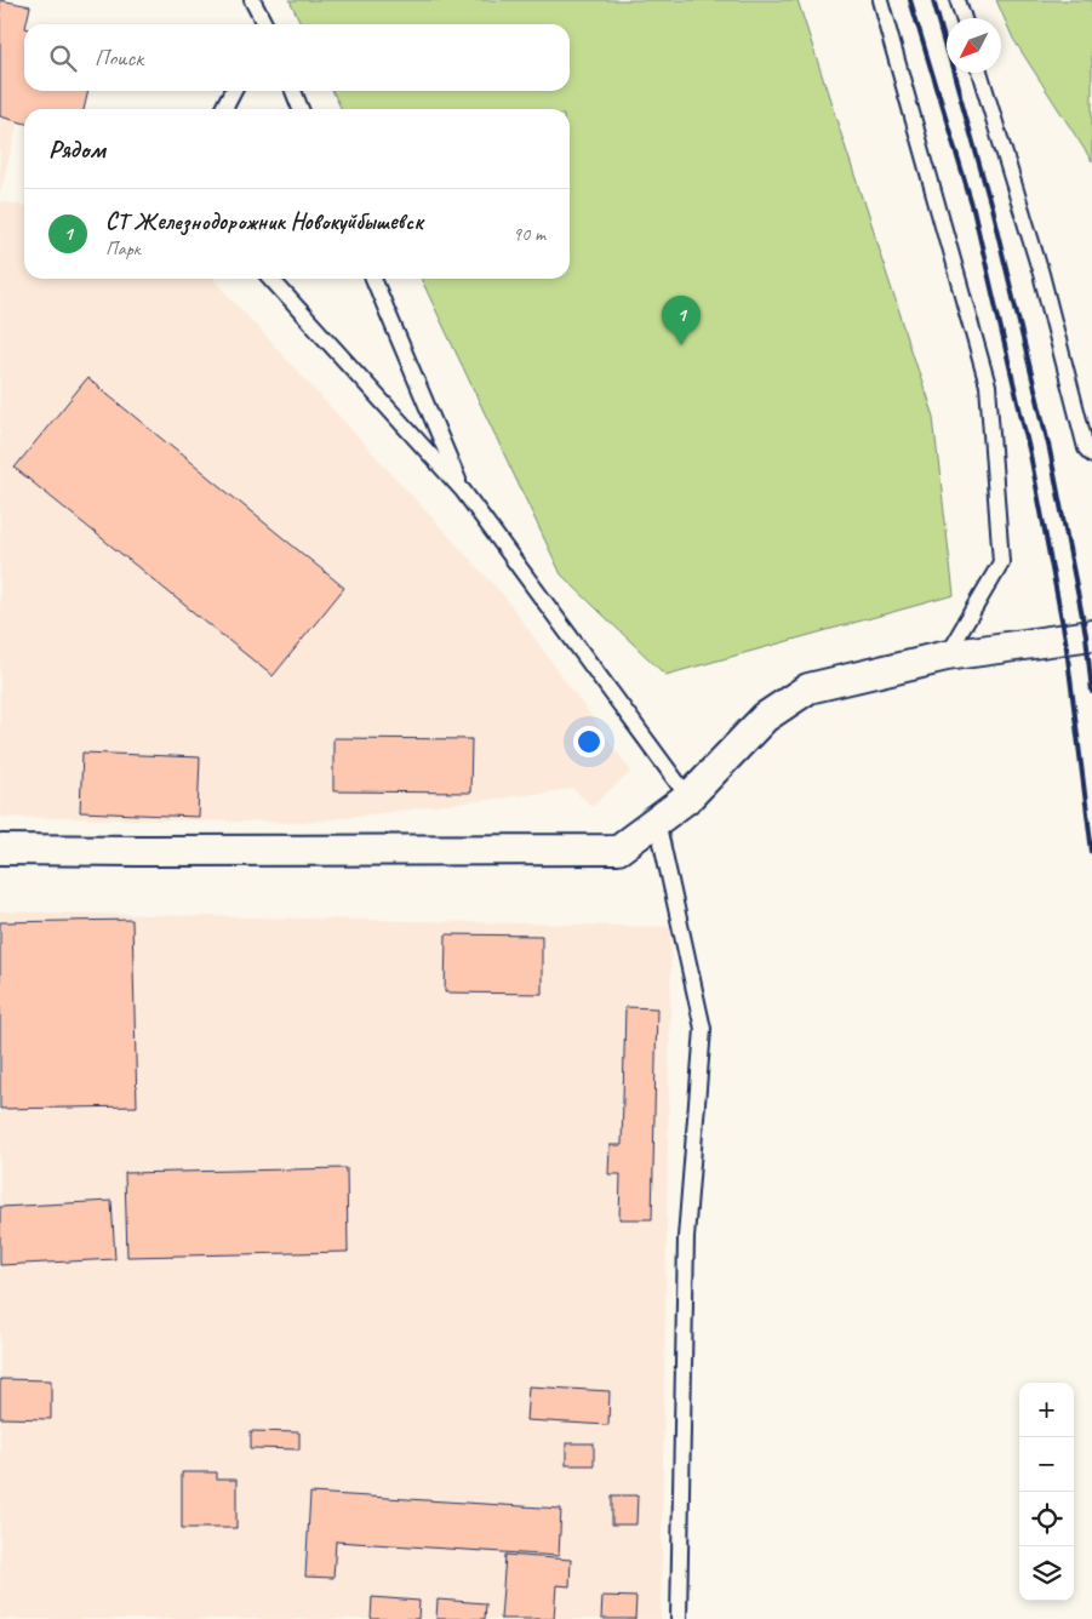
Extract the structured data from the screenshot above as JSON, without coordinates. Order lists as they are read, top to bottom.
{
  "north": "bottom left",
  "page": {
    "search": "Поиск",
    "heading": "Рядом",
    "list": [
      {
        "mark": "1",
        "name": "СТ Железнодорожник Новокуйбышевск",
        "note": "Парк",
        "value": "90 m"
      }
    ],
    "pins": "1",
    "map_buttons": ["+", "−"]
  }
}
